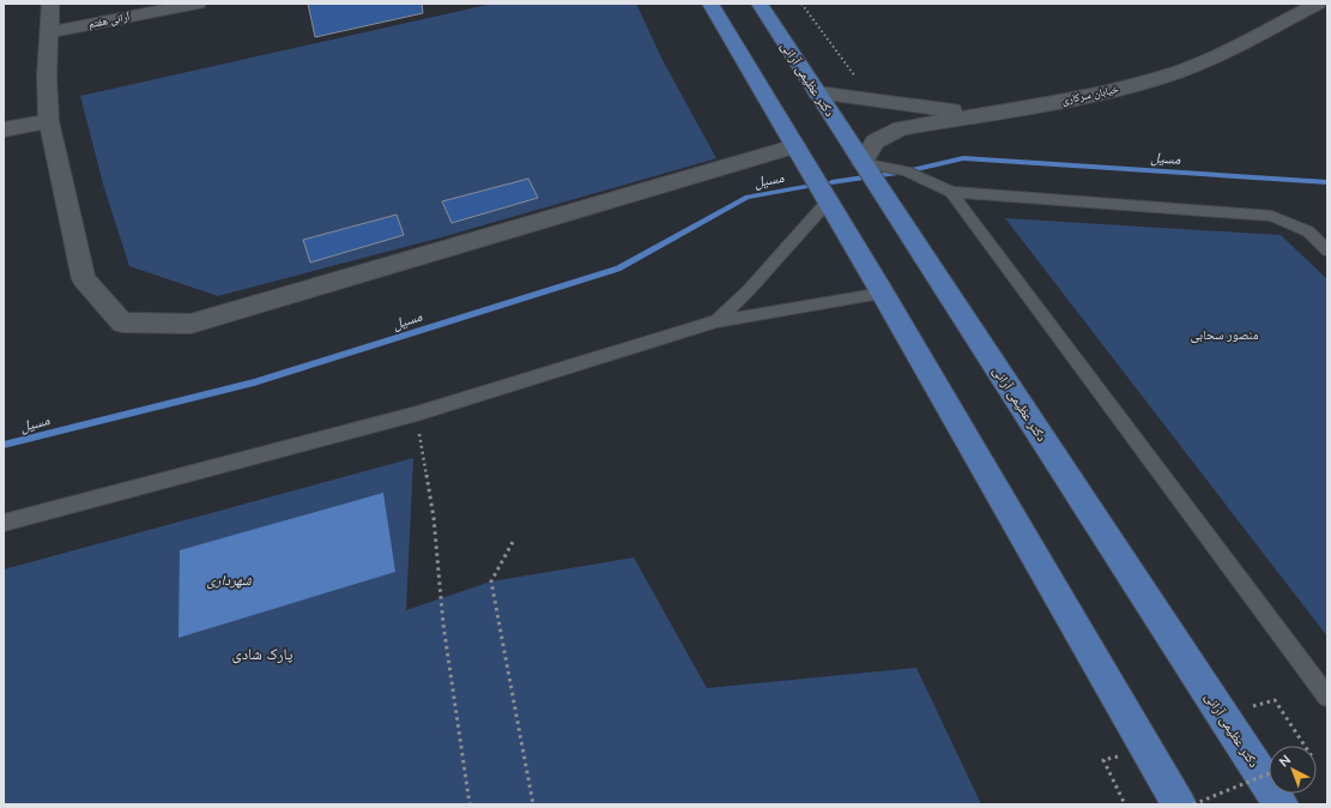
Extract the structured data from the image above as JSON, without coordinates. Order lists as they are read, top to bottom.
{
  "streets": {
    "main road": ["دکتر عظیمی آرانی"],
    "street": ["آرانی هفتم", "خیابان سرکاری"]
  },
  "crossings": [
    ["دکتر عظیمی آرانی", "خیابان سرکاری"]
  ],
  "water": ["مسیل", "شهرداری"],
  "parks": ["منصور سحابی", "پارک شادی"],
  "north": "top left"
}
